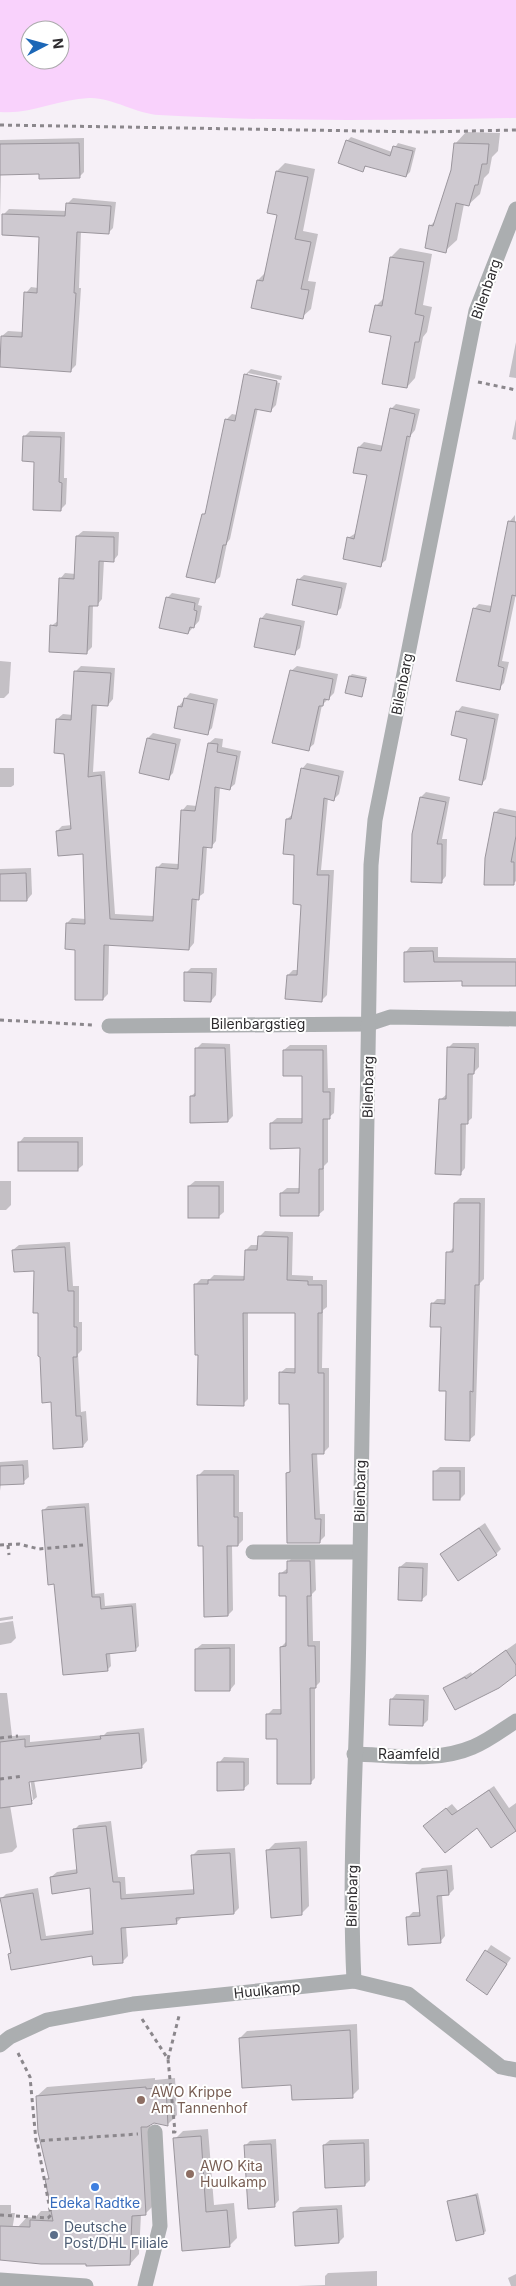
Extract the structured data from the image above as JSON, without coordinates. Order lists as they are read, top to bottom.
{
  "streets": {
    "street": [
      "Bilenbarg",
      "Bilenbargstieg",
      "Raamfeld",
      "Huulkamp"
    ]
  },
  "crossings": [
    ["Bilenbarg", "Bilenbargstieg"],
    ["Bilenbarg", "Raamfeld"],
    ["Bilenbarg", "Huulkamp"]
  ],
  "places": [
    "AWO Krippe Am Tannenhof",
    "AWO Kita Huulkamp",
    "Edeka Radtke",
    "Deutsche Post/DHL Filiale"
  ],
  "north": "right"
}
